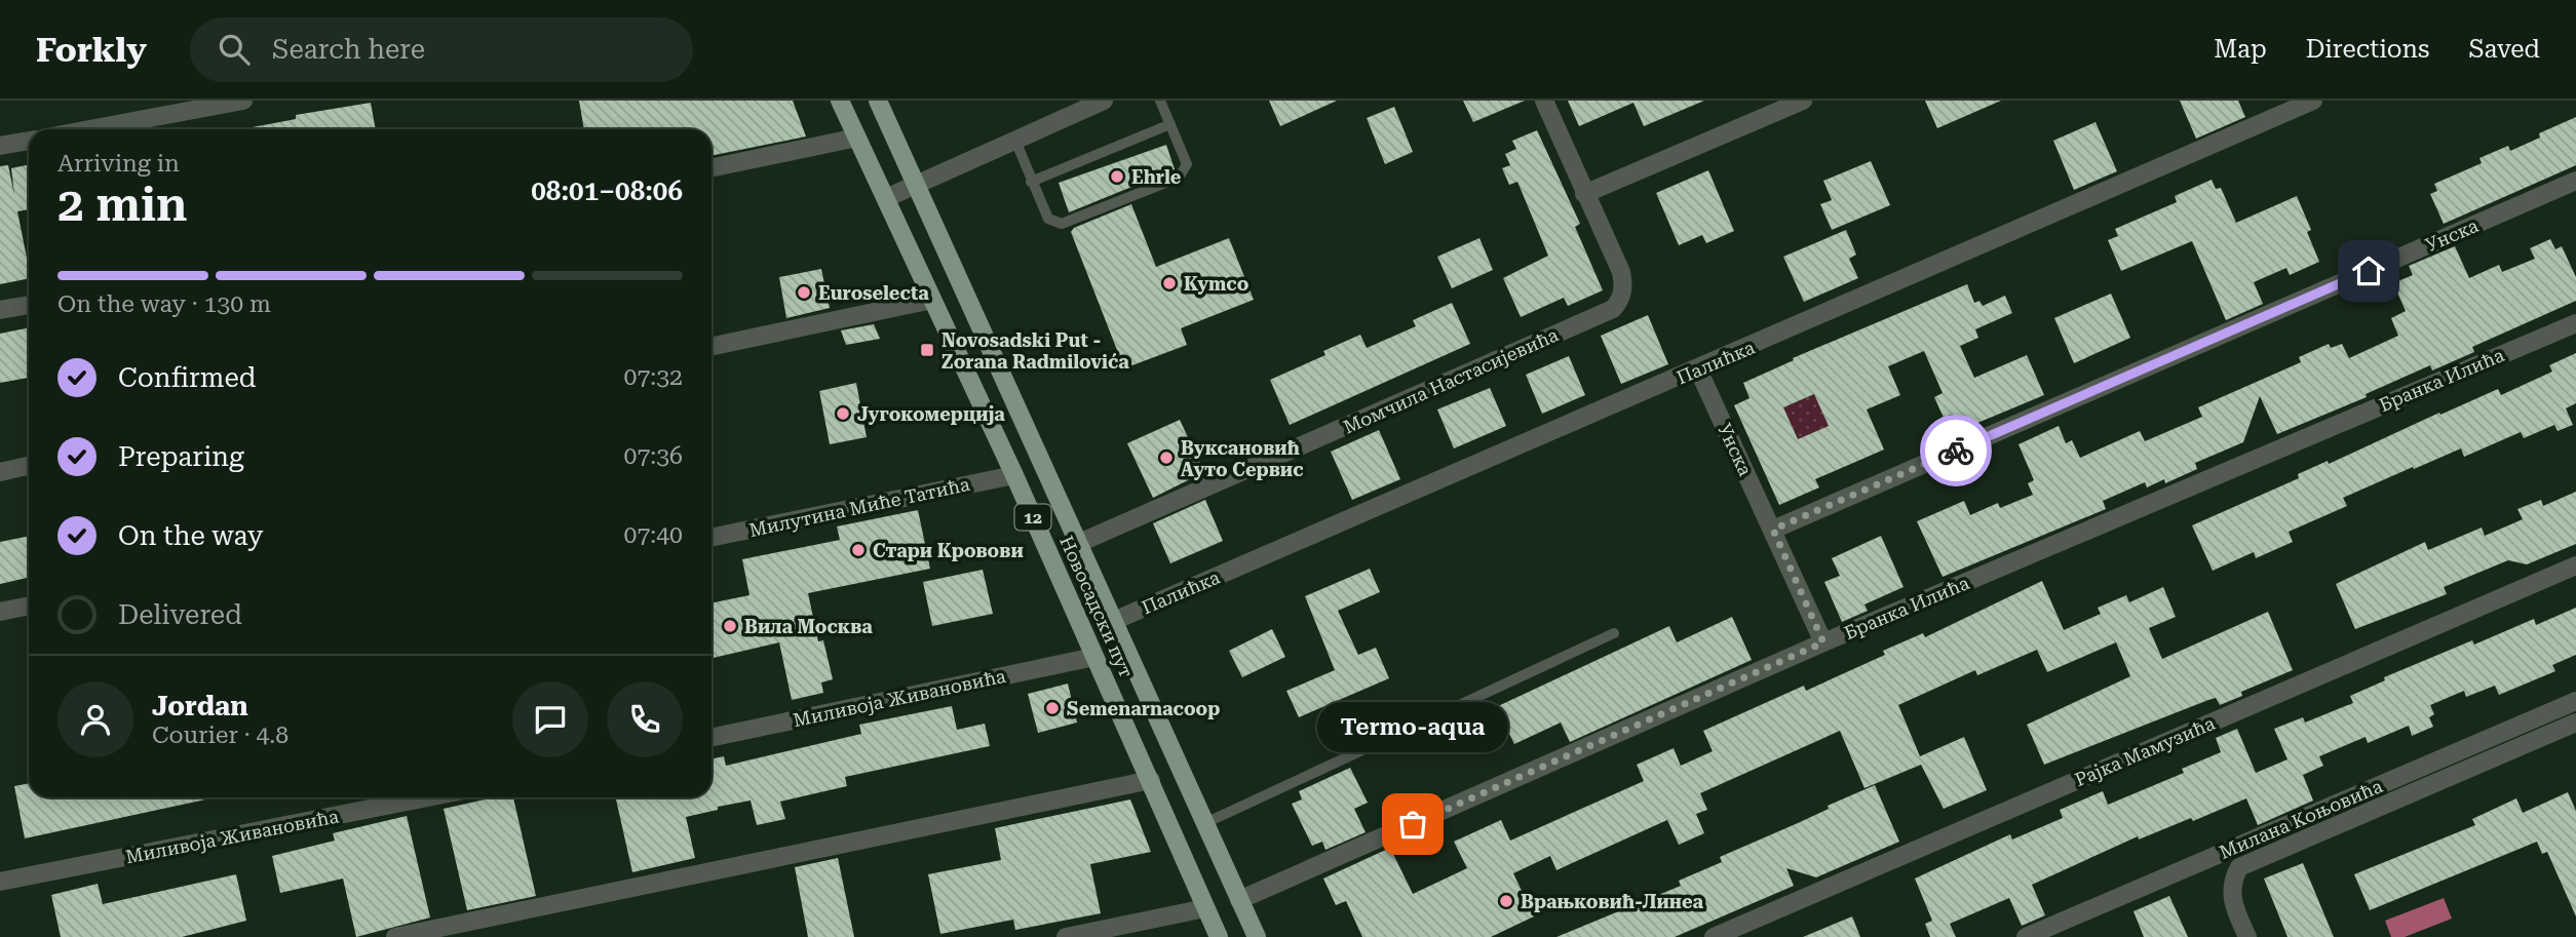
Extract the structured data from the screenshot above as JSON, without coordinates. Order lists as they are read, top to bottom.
{
  "streets": {
    "main road": ["12", "Новосадски пут"],
    "street": [
      "Унска",
      "Палићка",
      "Бранка Илића",
      "Момчила Настасијевића",
      "Милутина Миће Татића",
      "Миливоја Живановића",
      "Рајка Мамузића",
      "Милана Коњовића"
    ]
  },
  "crossings": [
    ["Унска", "Палићка"],
    ["Унска", "Бранка Илића"],
    ["Палићка", "Новосадски пут"],
    ["Бранка Илића", "Новосадски пут"],
    ["Момчила Настасијевића", "Новосадски пут"],
    ["Милутина Миће Татића", "Новосадски пут"],
    ["Новосадски пут", "Миливоја Живановића"]
  ],
  "places": {
    "other": [
      "Ehrle",
      "Kymco",
      "Euroselecta",
      "Југокомерција",
      "Вуксановић Ауто Сервис",
      "Стари Кровови",
      "Вила Москва",
      "Semenarnacoop",
      "Termo-aqua",
      "Врањковић-Линеа"
    ],
    "transit": ["Novosadski Put - Zorana Radmilovića"]
  },
  "page": {
    "header": "Forkly",
    "search": "Search here",
    "nav": ["Map", "Directions", "Saved"],
    "heading": ["2 min", "Arriving in", "08:01–08:06"],
    "panel": ["Jordan", "Courier · 4.8"],
    "bar": "On the way · 130 m",
    "list": [
      ["Confirmed", "07:32"],
      ["Preparing", "07:36"],
      ["On the way", "07:40"],
      "Delivered"
    ],
    "bubble": "Termo-aqua"
  }
}
